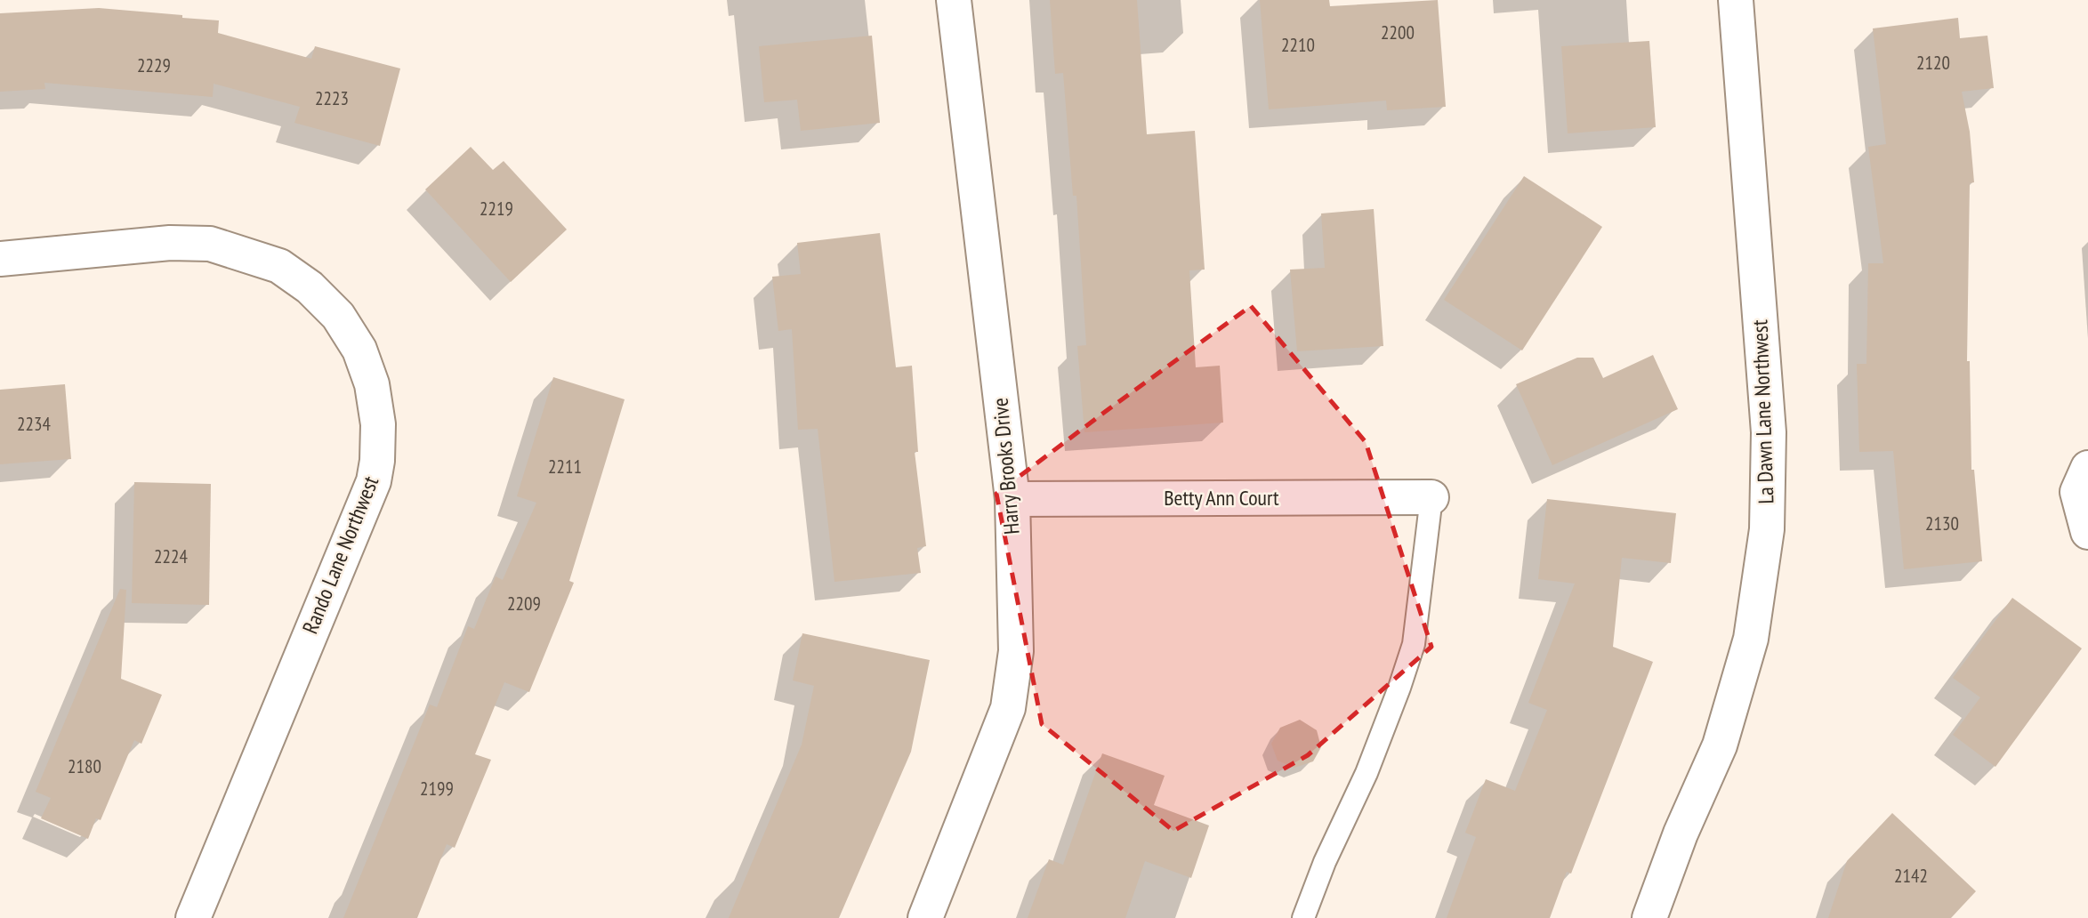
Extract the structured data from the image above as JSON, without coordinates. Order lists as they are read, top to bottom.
{
  "streets": {
    "street": [
      "La Dawn Lane Northwest",
      "Harry Brooks Drive",
      "Betty Ann Court",
      "Rando Lane Northwest"
    ]
  },
  "crossings": [
    ["Harry Brooks Drive", "Betty Ann Court"]
  ],
  "house_numbers": [
    "2200",
    "2210",
    "2120",
    "2229",
    "2223",
    "2219",
    "2234",
    "2211",
    "2130",
    "2224",
    "2209",
    "2180",
    "2199",
    "2142"
  ]
}
